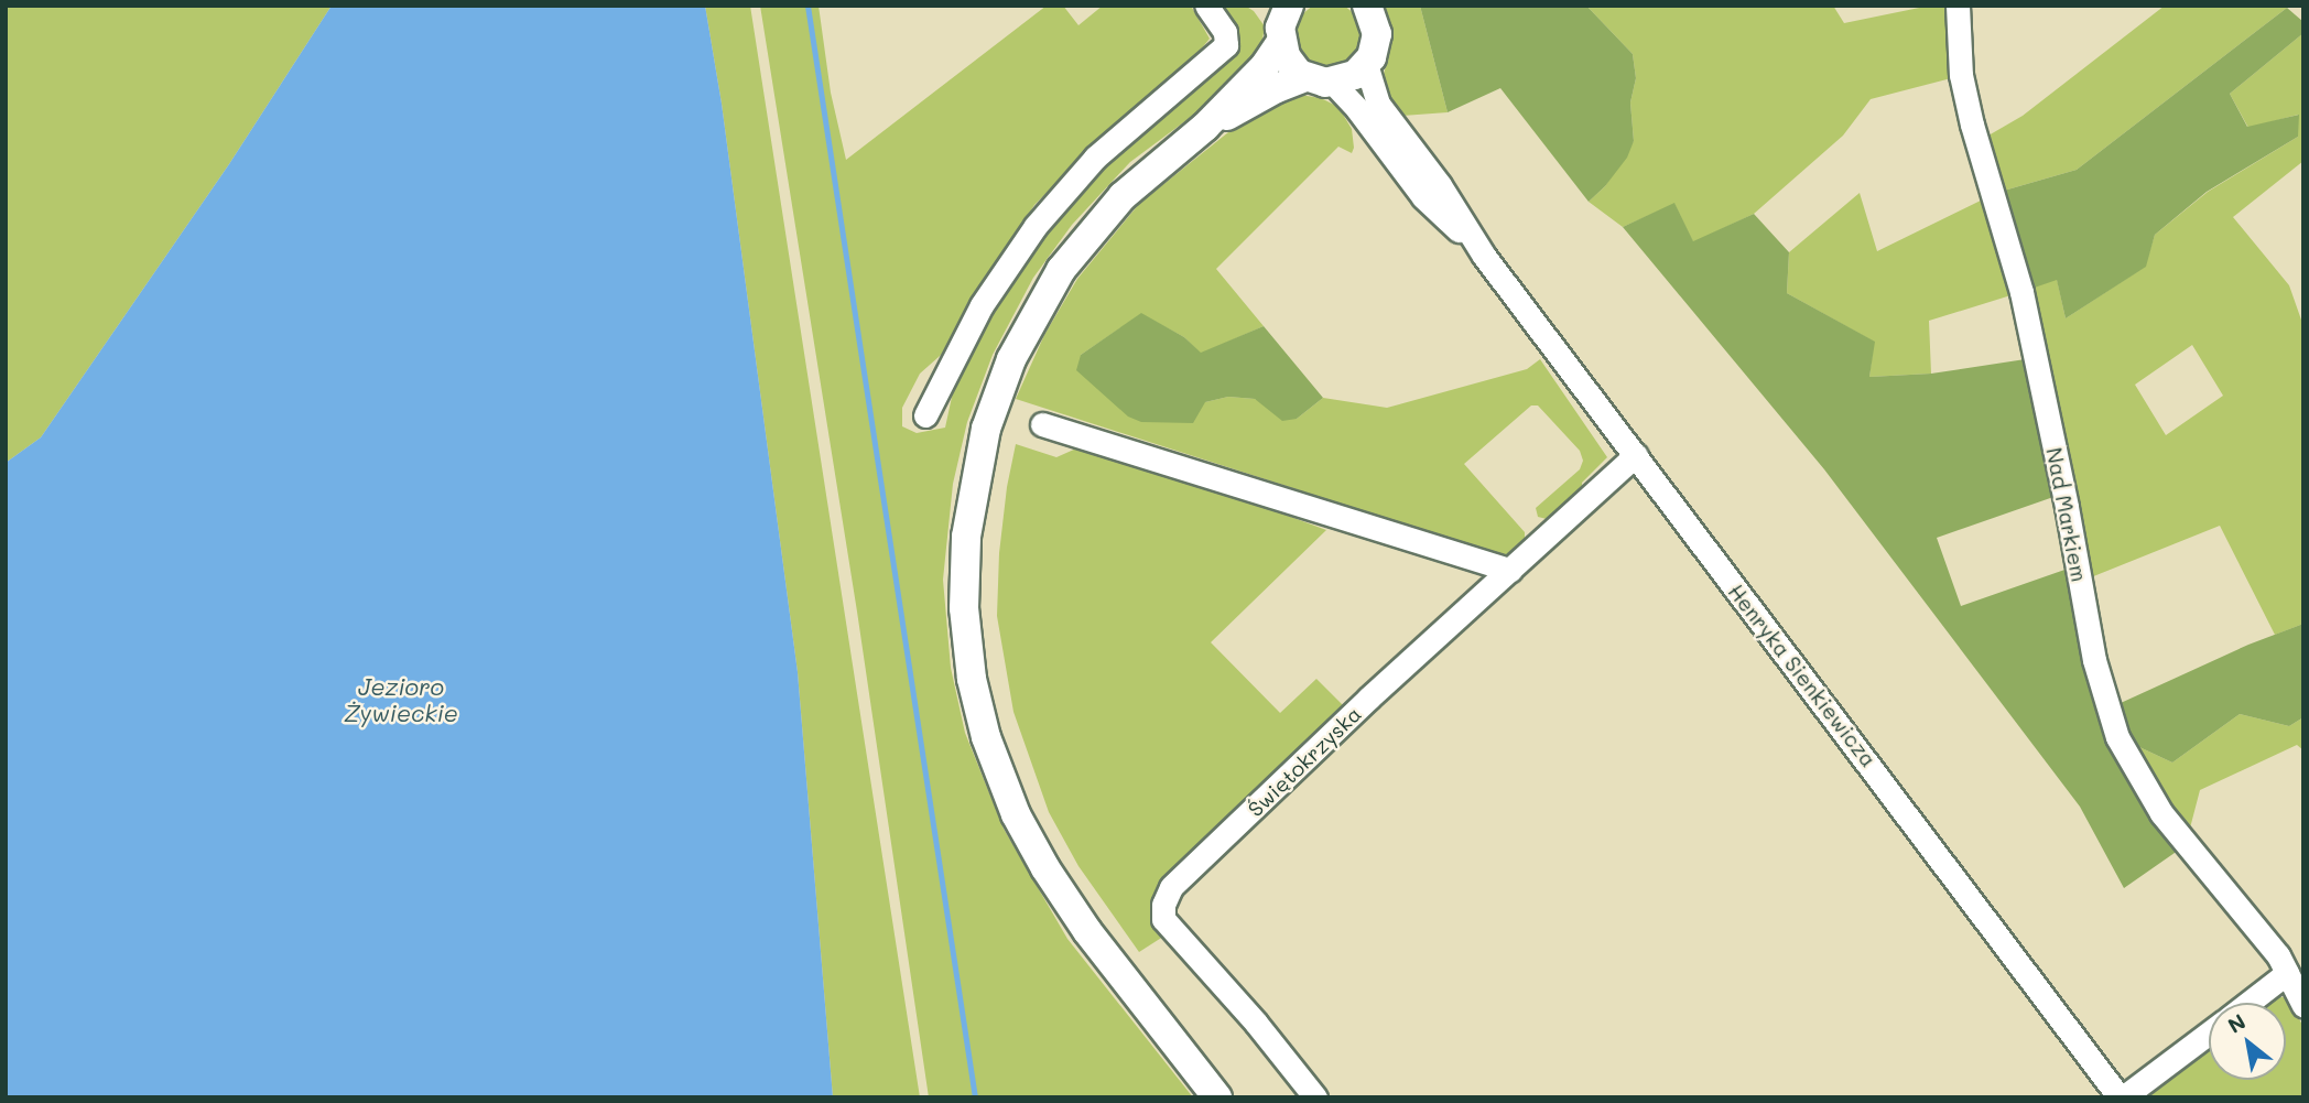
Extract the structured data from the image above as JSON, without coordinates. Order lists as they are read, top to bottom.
{
  "streets": {
    "street": ["Nad Markiem", "Henryka Sienkiewicza", "Świętokrzyska"]
  },
  "crossings": [
    ["Henryka Sienkiewicza", "Świętokrzyska"]
  ],
  "water": ["Jezioro Żywieckie"],
  "north": "top left"
}
